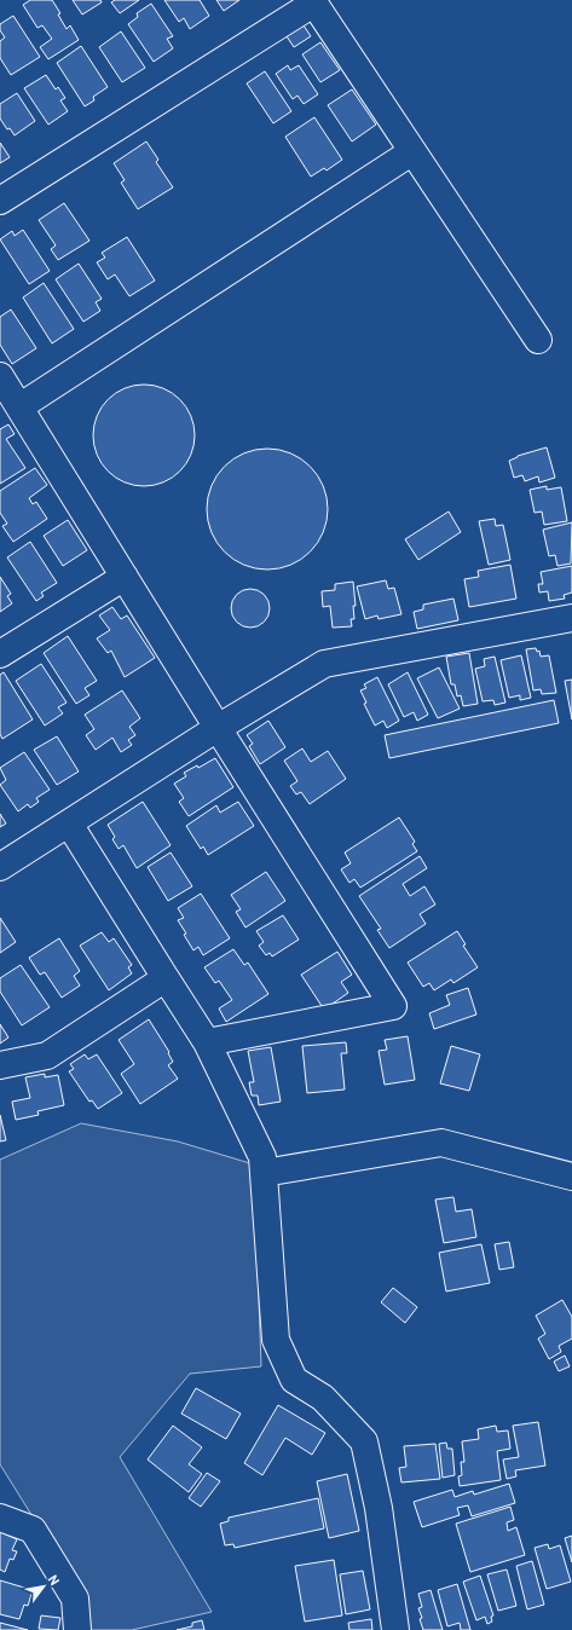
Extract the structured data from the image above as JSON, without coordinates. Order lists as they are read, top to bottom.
{
  "north": "top right"
}
